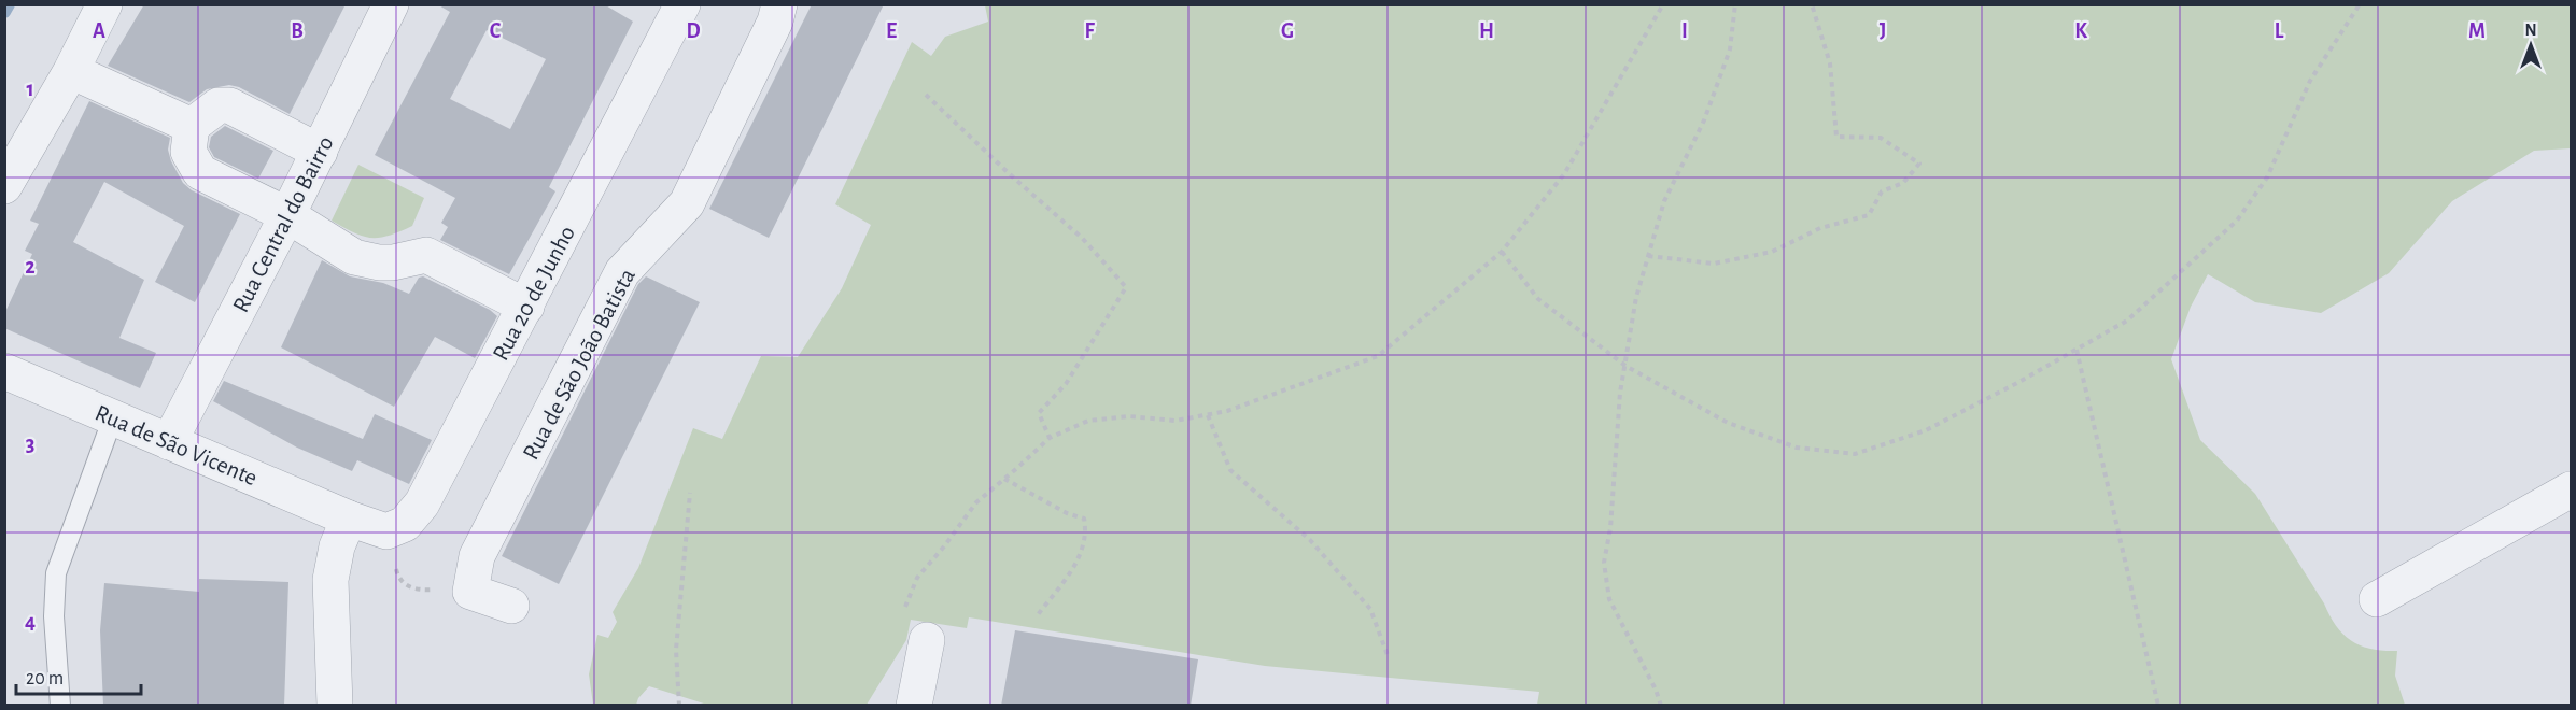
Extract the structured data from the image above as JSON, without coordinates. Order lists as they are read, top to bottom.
{
  "streets": {
    "street": [
      "Rua Central do Bairro",
      "Rua 20 de Junho",
      "Rua de São João Batista",
      "Rua de São Vicente"
    ]
  },
  "crossings": [
    ["Rua Central do Bairro", "Rua de São Vicente"]
  ],
  "scale_bar": "20 m",
  "north": "top",
  "grid": {
    "columns": [
      "A",
      "B",
      "C",
      "D",
      "E",
      "F",
      "G",
      "H",
      "I",
      "J",
      "K",
      "L",
      "M"
    ],
    "rows": [
      "1",
      "2",
      "3",
      "4"
    ]
  }
}
